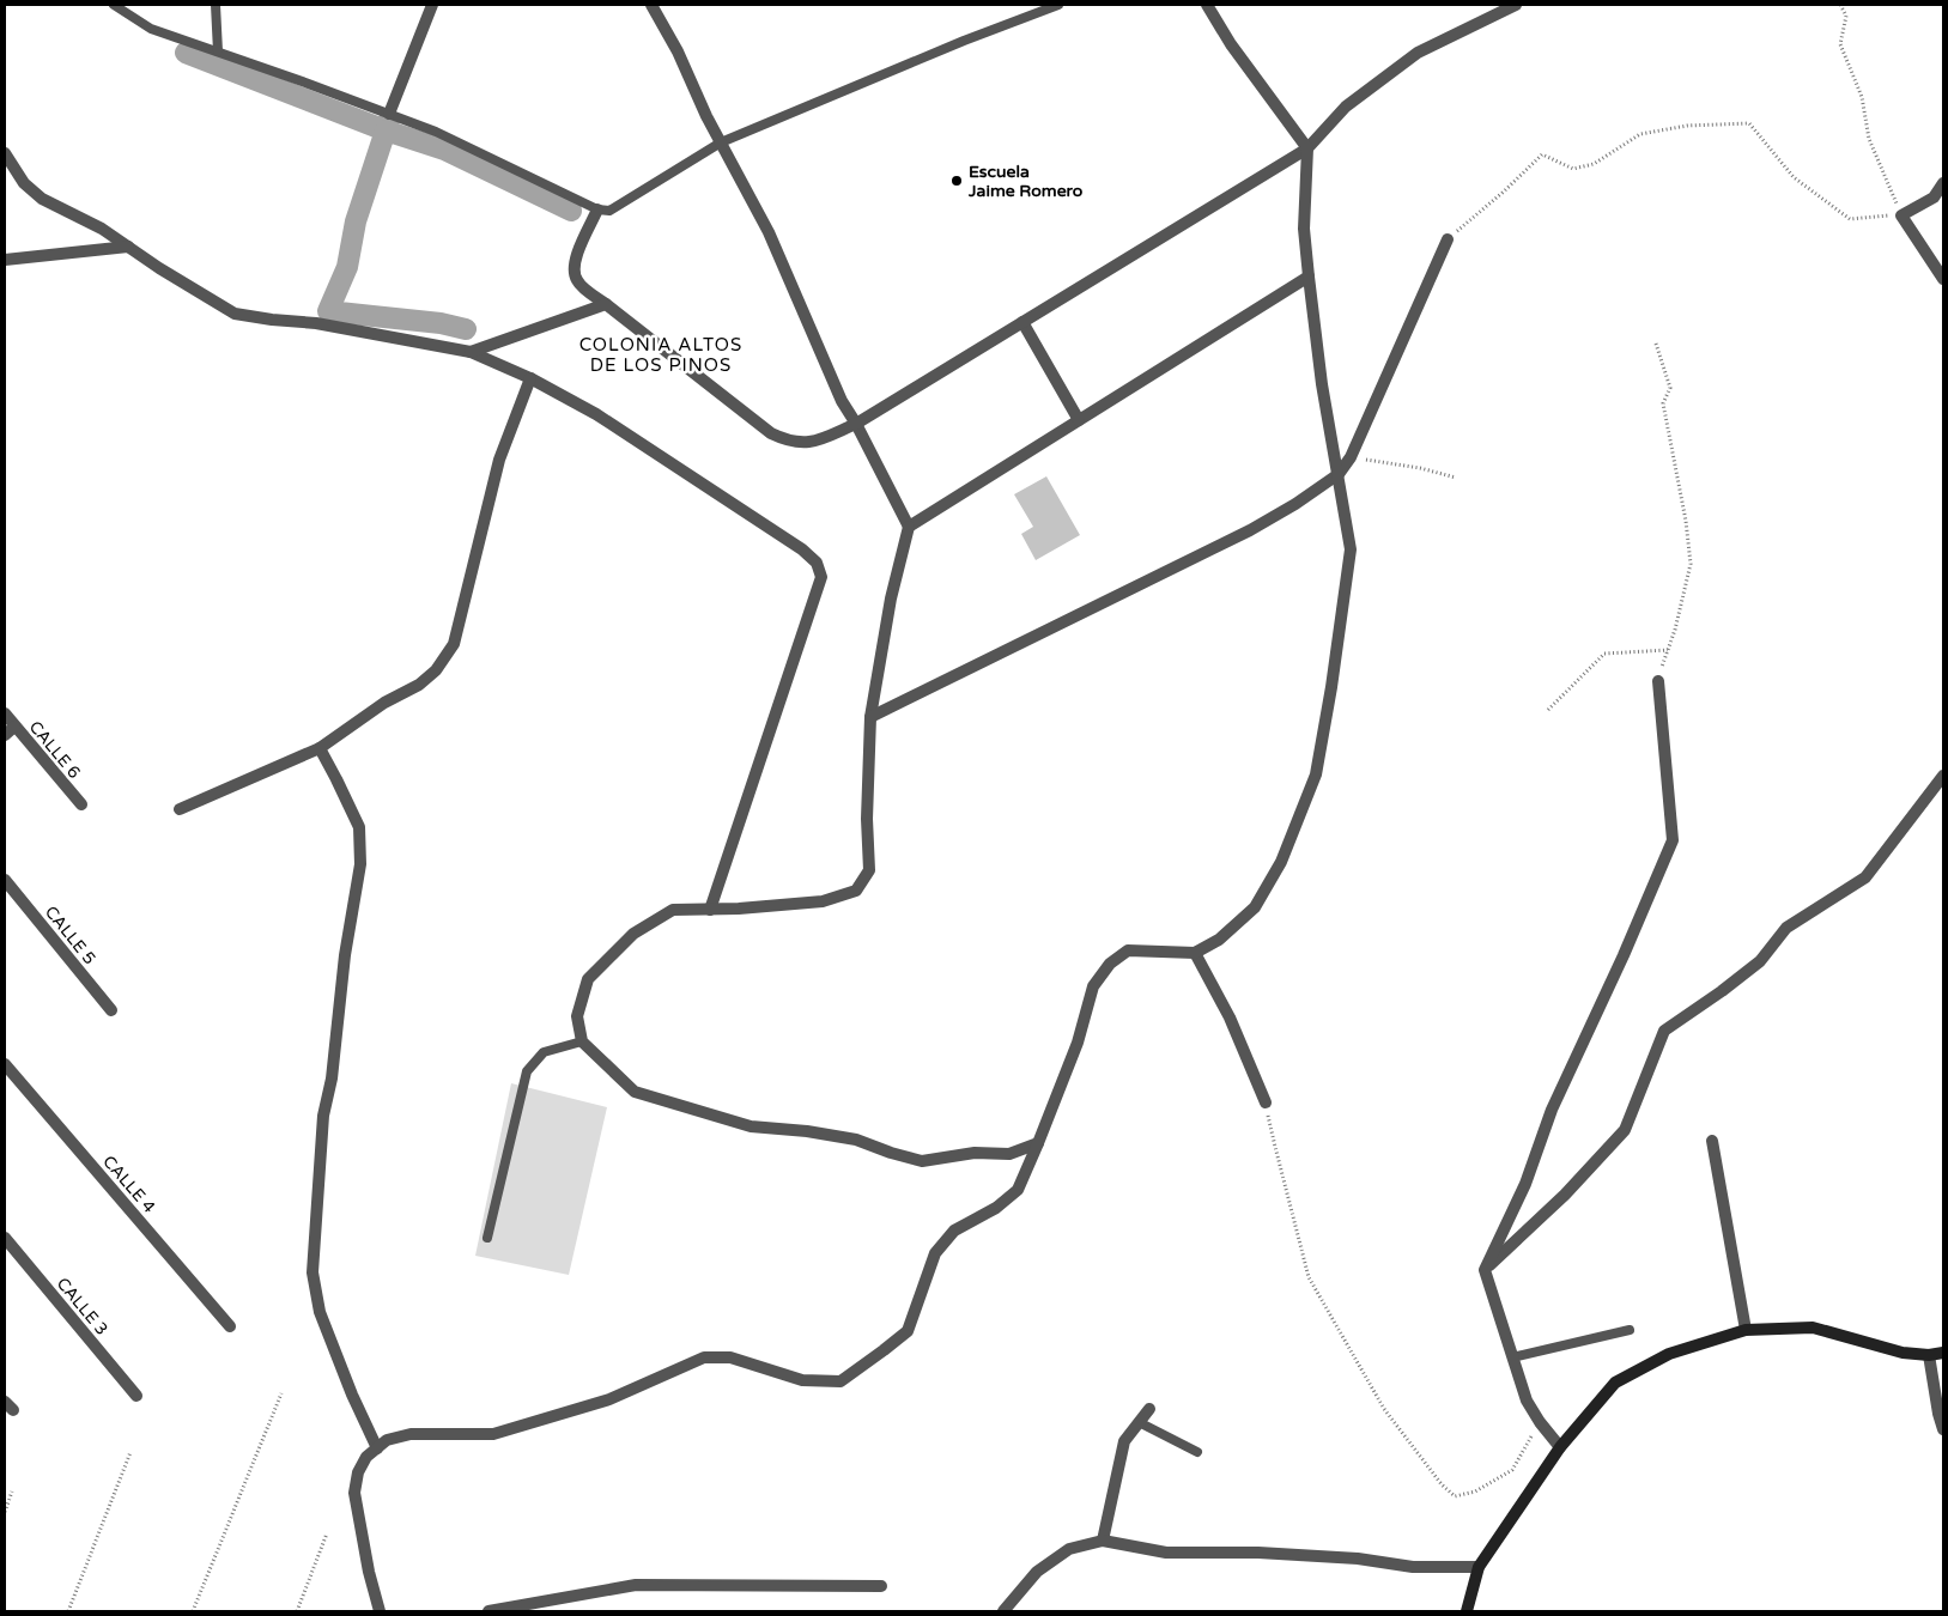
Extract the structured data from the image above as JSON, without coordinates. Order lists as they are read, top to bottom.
{
  "streets": {
    "street": [
      "CALLE 6",
      "CALLE 5",
      "CALLE 4",
      "CALLE 3"
    ]
  },
  "districts": ["COLONIA ALTOS DE LOS PINOS"],
  "places": ["Escuela Jaime Romero"]
}
